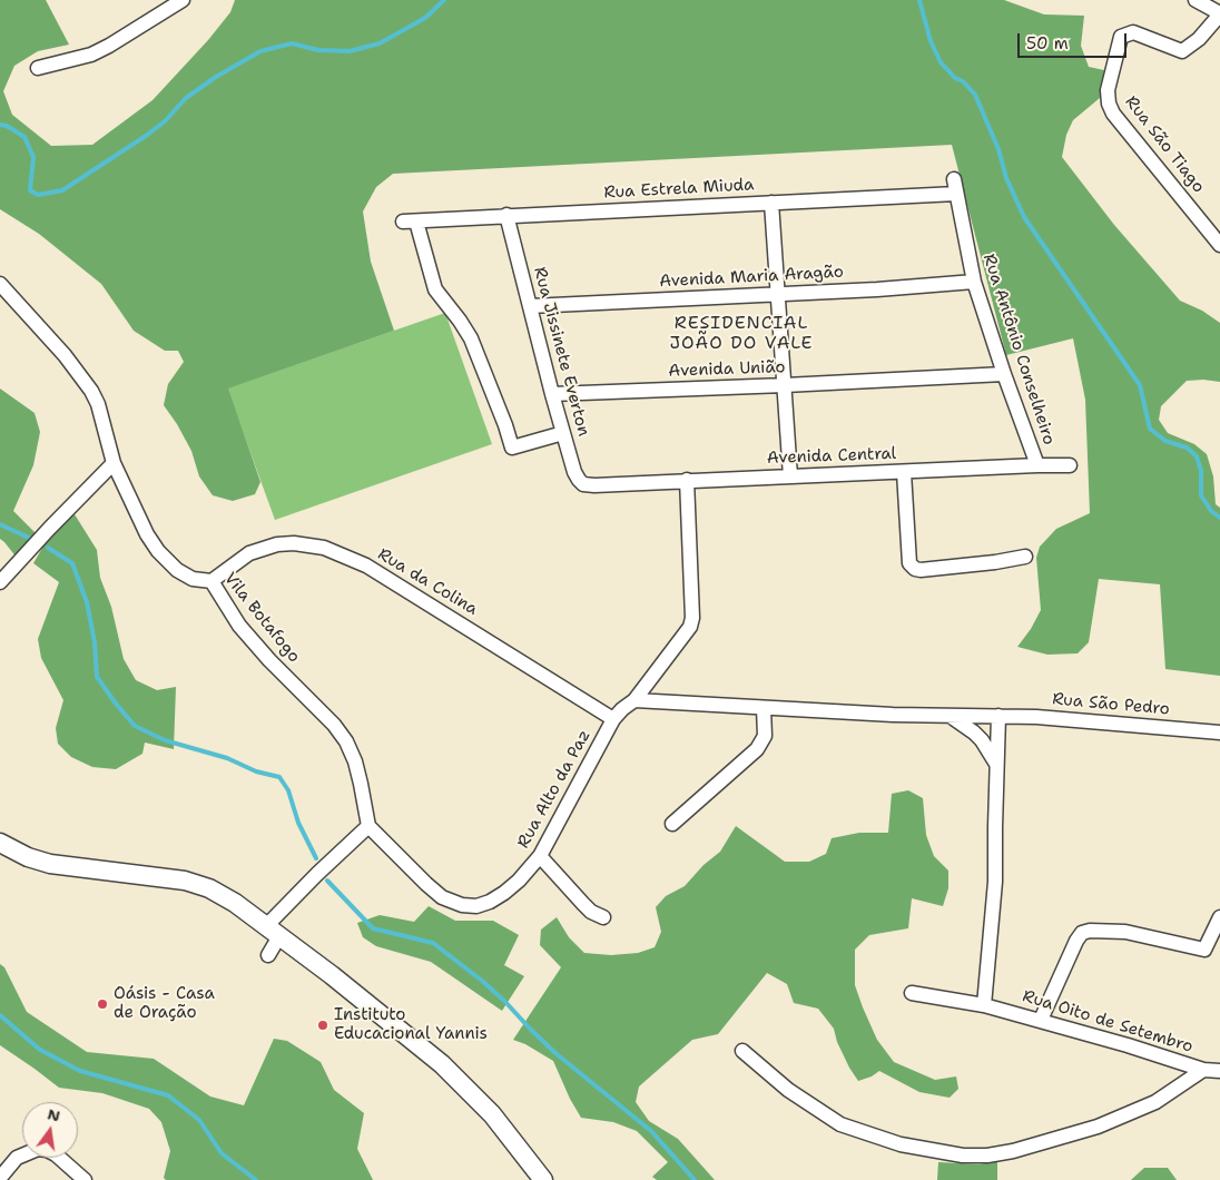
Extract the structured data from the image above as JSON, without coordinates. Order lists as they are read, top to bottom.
{
  "streets": {
    "street": [
      "Rua São Tiago",
      "Rua Estrela Miuda",
      "Avenida Maria Aragão",
      "Rua Antônio Conselheiro",
      "Rua Jissinete Everton",
      "Avenida União",
      "Avenida Central",
      "Rua da Colina",
      "Vila Botafogo",
      "Rua São Pedro",
      "Rua Alto da Paz",
      "Rua Oito de Setembro"
    ]
  },
  "crossings": [
    ["Rua Estrela Miuda", "Rua Antônio Conselheiro"],
    ["Rua Estrela Miuda", "Rua Jissinete Everton"],
    ["Avenida Maria Aragão", "Rua Antônio Conselheiro"],
    ["Avenida Maria Aragão", "Rua Jissinete Everton"],
    ["Rua Antônio Conselheiro", "Avenida União"],
    ["Rua Antônio Conselheiro", "Avenida Central"],
    ["Rua Jissinete Everton", "Avenida União"],
    ["Rua Jissinete Everton", "Avenida Central"],
    ["Avenida Central", "Rua Alto da Paz"],
    ["Rua da Colina", "Vila Botafogo"],
    ["Rua da Colina", "Rua Alto da Paz"],
    ["Vila Botafogo", "Rua Alto da Paz"]
  ],
  "districts": ["RESIDENCIAL JOÃO DO VALE"],
  "places": ["Oásis - Casa de Oração", "Instituto Educacional Yannis"],
  "scale_bar": "50 m",
  "north": "top"
}
